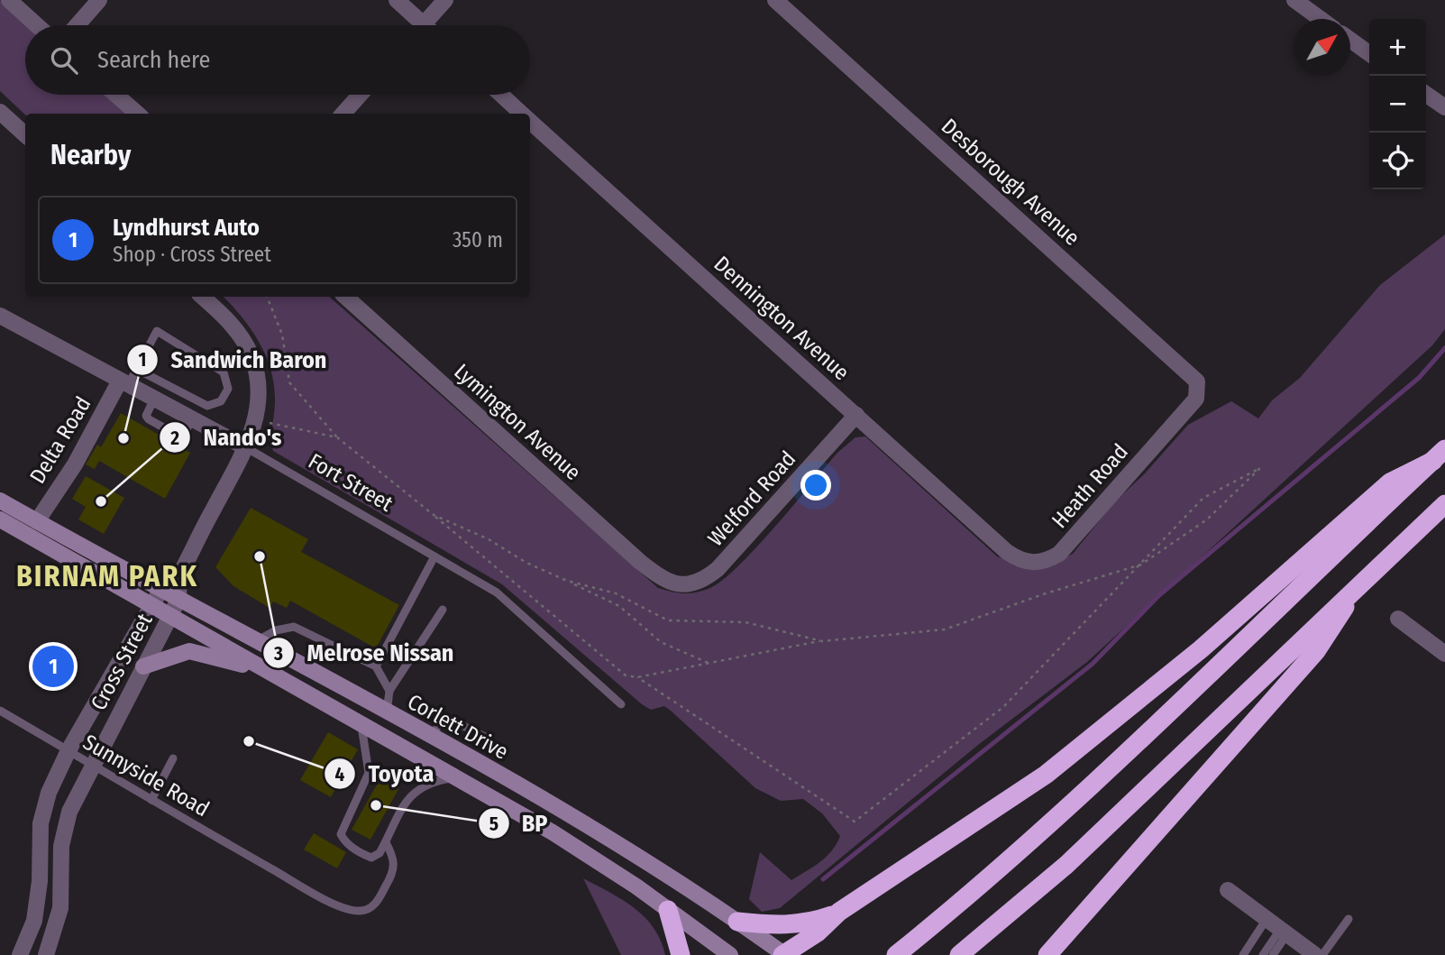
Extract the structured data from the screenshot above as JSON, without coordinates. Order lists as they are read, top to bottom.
{
  "streets": {
    "main road": ["Corlett Drive"],
    "street": [
      "Desborough Avenue",
      "Dennington Avenue",
      "Lymington Avenue",
      "Delta Road",
      "Fort Street",
      "Heath Road",
      "Welford Road",
      "Cross Street"
    ],
    "lane": ["Sunnyside Road"]
  },
  "crossings": [
    ["Desborough Avenue", "Heath Road"],
    ["Dennington Avenue", "Heath Road"],
    ["Dennington Avenue", "Welford Road"],
    ["Lymington Avenue", "Welford Road"],
    ["Delta Road", "Fort Street"],
    ["Delta Road", "Corlett Drive"],
    ["Fort Street", "Cross Street"],
    ["Cross Street", "Corlett Drive"],
    ["Cross Street", "Sunnyside Road"]
  ],
  "districts": ["BIRNAM PARK"],
  "places": [
    "Sandwich Baron",
    "Nando's",
    "Melrose Nissan",
    "Toyota",
    "BP"
  ],
  "north": "top right",
  "page": {
    "map_buttons": ["+", "−"],
    "search": "Search here",
    "heading": "Nearby",
    "list": [
      {
        "mark": "1",
        "name": "Lyndhurst Auto",
        "note": "Shop · Cross Street",
        "value": "350 m"
      }
    ],
    "pins": "1"
  }
}
